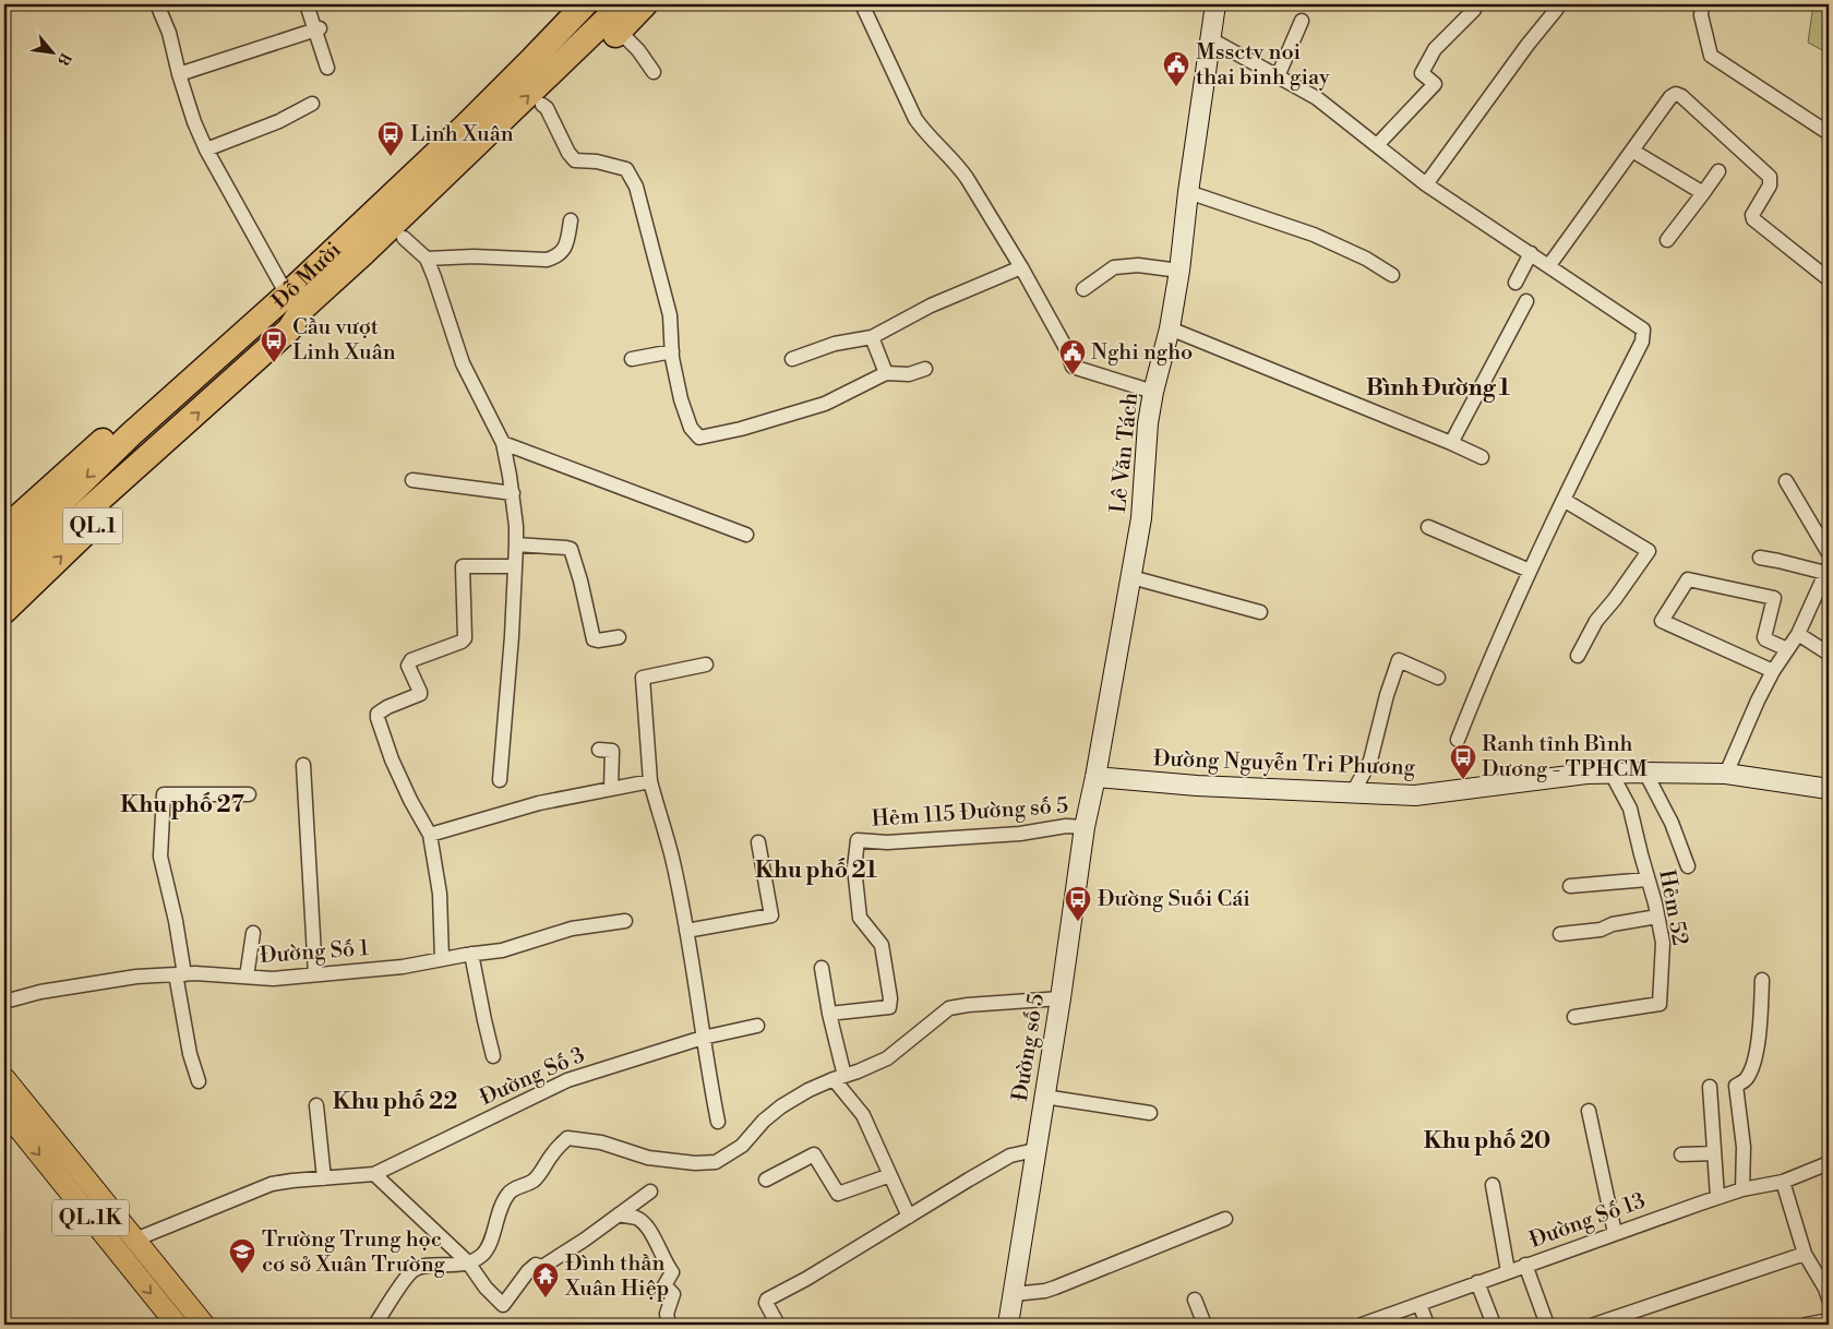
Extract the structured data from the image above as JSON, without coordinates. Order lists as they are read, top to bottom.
{
  "streets": {
    "highway": ["Đỗ Mười", "QL.1"],
    "main road": [
      "Lê Văn Tách",
      "Đường Nguyễn Tri Phương",
      "Đường số 5",
      "QL.1K"
    ],
    "street": [
      "Hẻm 115 Đường số 5",
      "Hẻm 52",
      "Đường Số 1",
      "Đường Số 3",
      "Đường Số 13"
    ]
  },
  "crossings": [
    ["Đỗ Mười", "QL.1"],
    ["Lê Văn Tách", "Đường Nguyễn Tri Phương"],
    ["Lê Văn Tách", "Đường số 5"],
    ["Đường Nguyễn Tri Phương", "Hẻm 52"],
    ["Đường Nguyễn Tri Phương", "Đường số 5"],
    ["Hẻm 115 Đường số 5", "Đường số 5"],
    ["Đường Số 3", "QL.1K"]
  ],
  "districts": [
    "Bình Đường 1",
    "Khu phố 27",
    "Khu phố 21",
    "Khu phố 22",
    "Khu phố 20"
  ],
  "places": {
    "public building": ["Mssctv noi thai binh giay", "Nghi ngho"],
    "bus stop": [
      "Linh Xuân",
      "Cầu vượt Linh Xuân",
      "Ranh tỉnh Bình Dương - TPHCM",
      "Đường Suối Cái"
    ],
    "school or university": ["Trường Trung học cơ sở Xuân Trường"],
    "temple": ["Đình thần Xuân Hiệp"]
  },
  "north": "bottom right"
}
